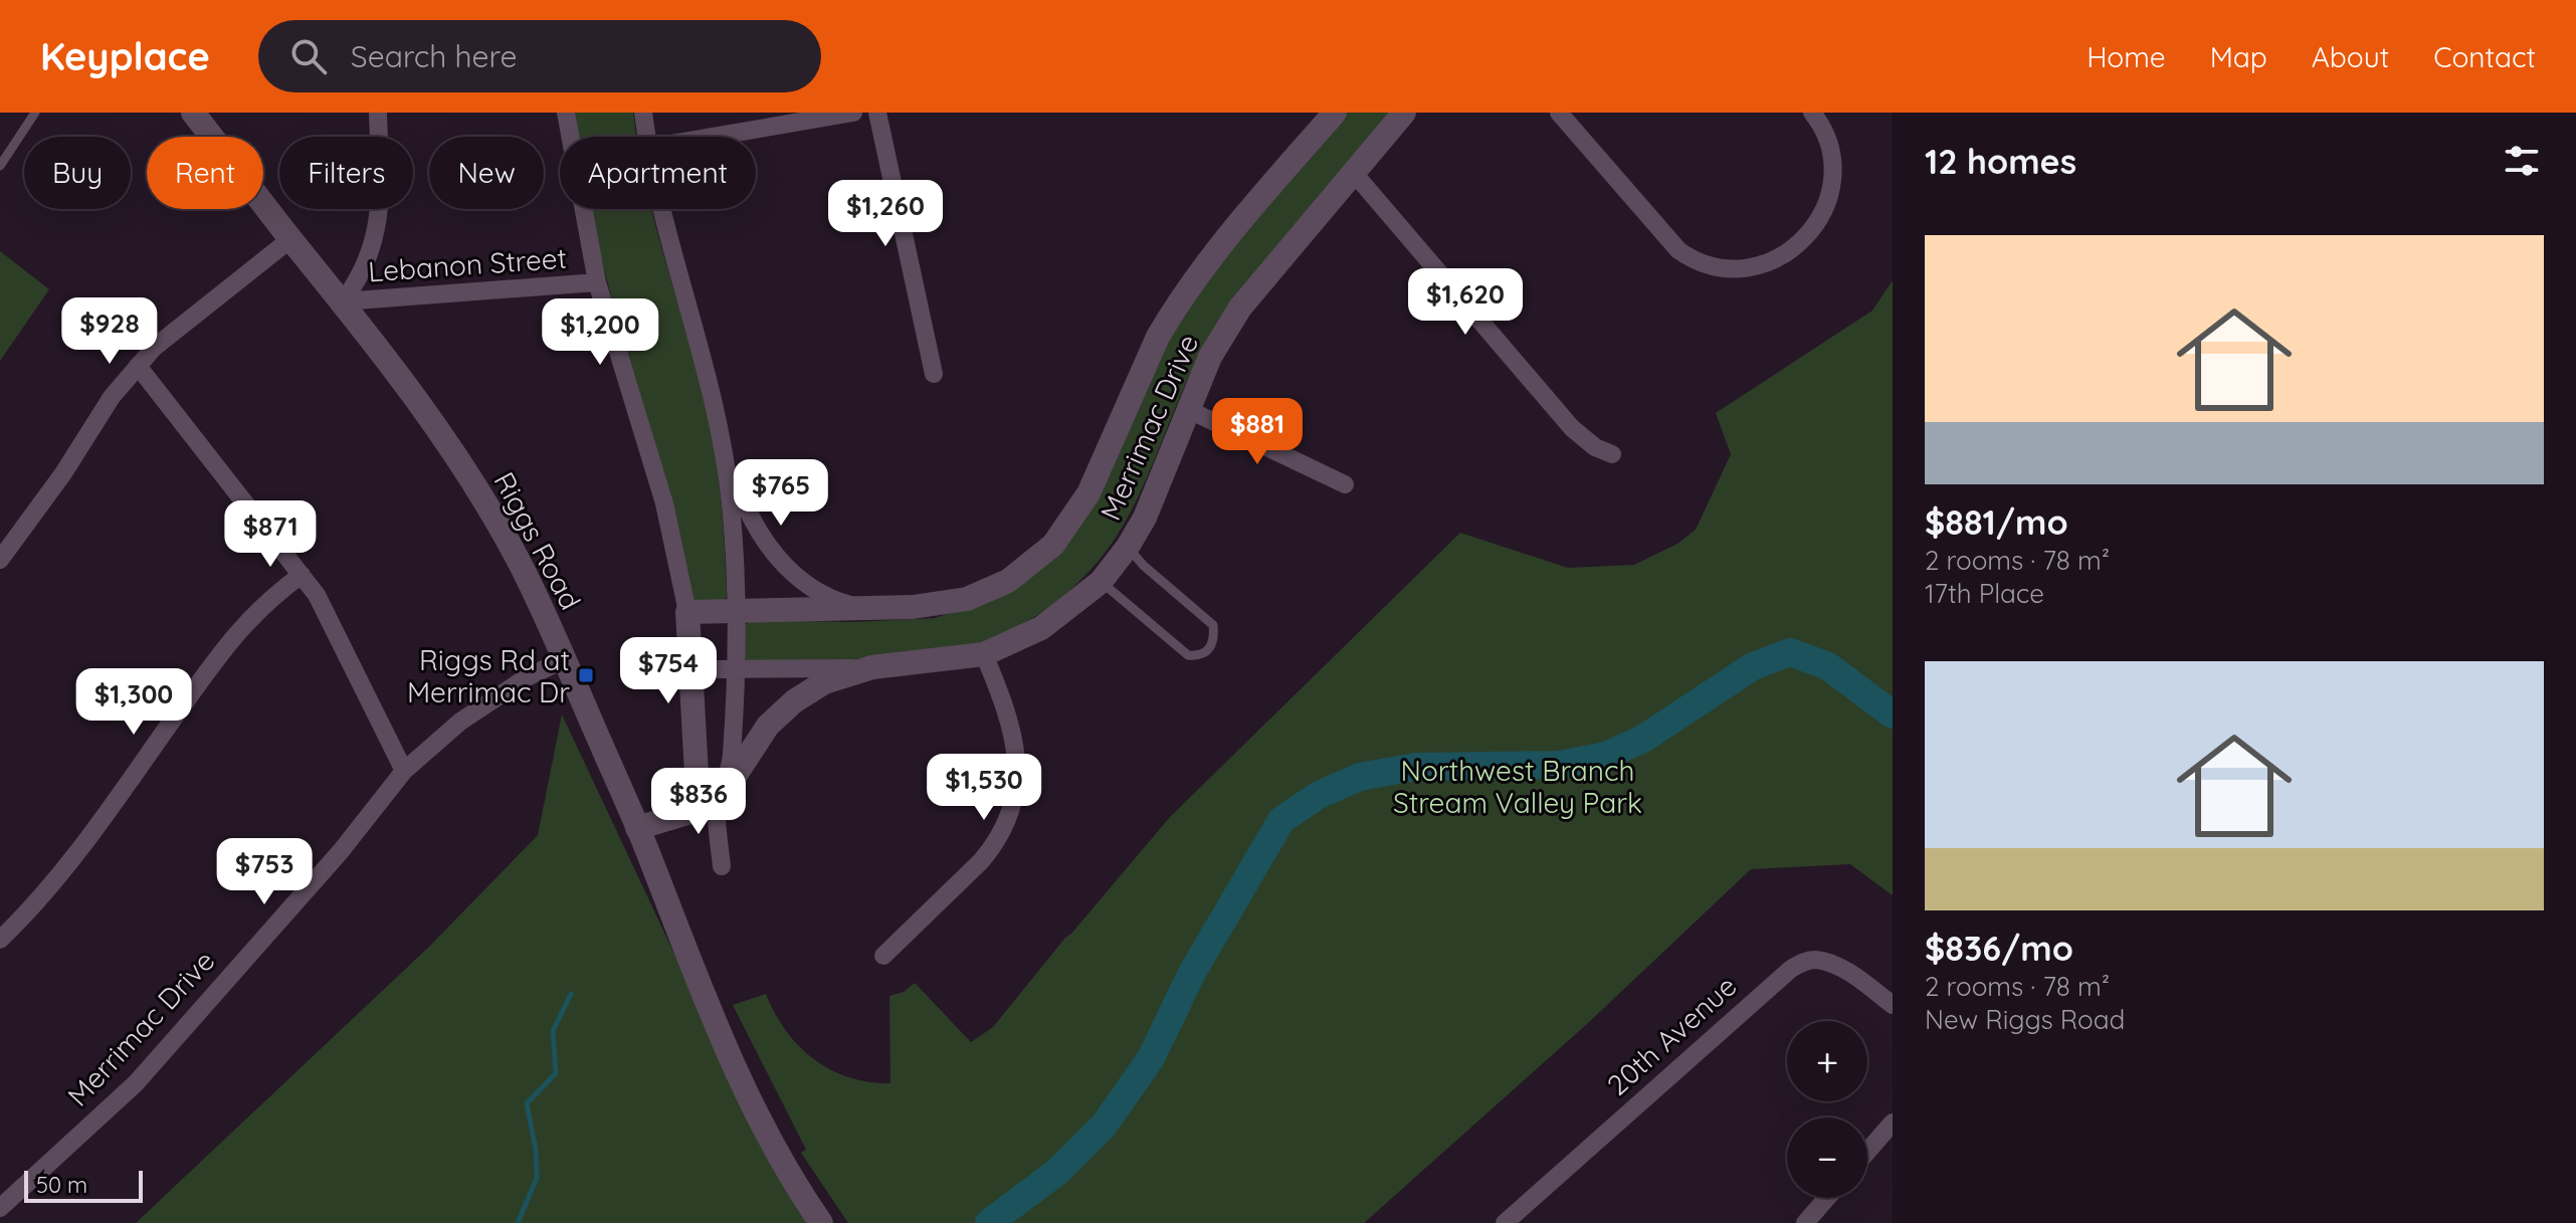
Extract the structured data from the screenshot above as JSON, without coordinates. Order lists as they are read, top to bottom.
{
  "streets": {
    "street": [
      "Lebanon Street",
      "Merrimac Drive",
      "Riggs Road",
      "20th Avenue"
    ]
  },
  "crossings": [
    ["Lebanon Street", "Riggs Road"],
    ["Merrimac Drive", "Riggs Road"]
  ],
  "parks": ["Northwest Branch Stream Valley Park"],
  "places": {
    "transit": ["Riggs Rd at Merrimac Dr"]
  },
  "scale_bar": "50 m",
  "page": {
    "header": "Keyplace",
    "search": "Search here",
    "nav": [
      "Home",
      "Map",
      "About",
      "Contact"
    ],
    "heading": "12 homes",
    "chip": [
      "Buy",
      "Rent",
      "Filters",
      "New",
      "Apartment"
    ],
    "price": [
      "$1,260",
      "$1,620",
      "$928",
      "$1,200",
      "$881",
      "$765",
      "$871",
      "$754",
      "$1,300",
      "$1,530",
      "$836",
      "$753"
    ],
    "list": [
      {
        "name": "$881/mo",
        "note": "2 rooms · 78 m² · 17th Place"
      },
      {
        "name": "$836/mo",
        "note": "2 rooms · 78 m² · New Riggs Road"
      }
    ],
    "map_buttons": ["+", "−"],
    "scale": "50 m"
  }
}
